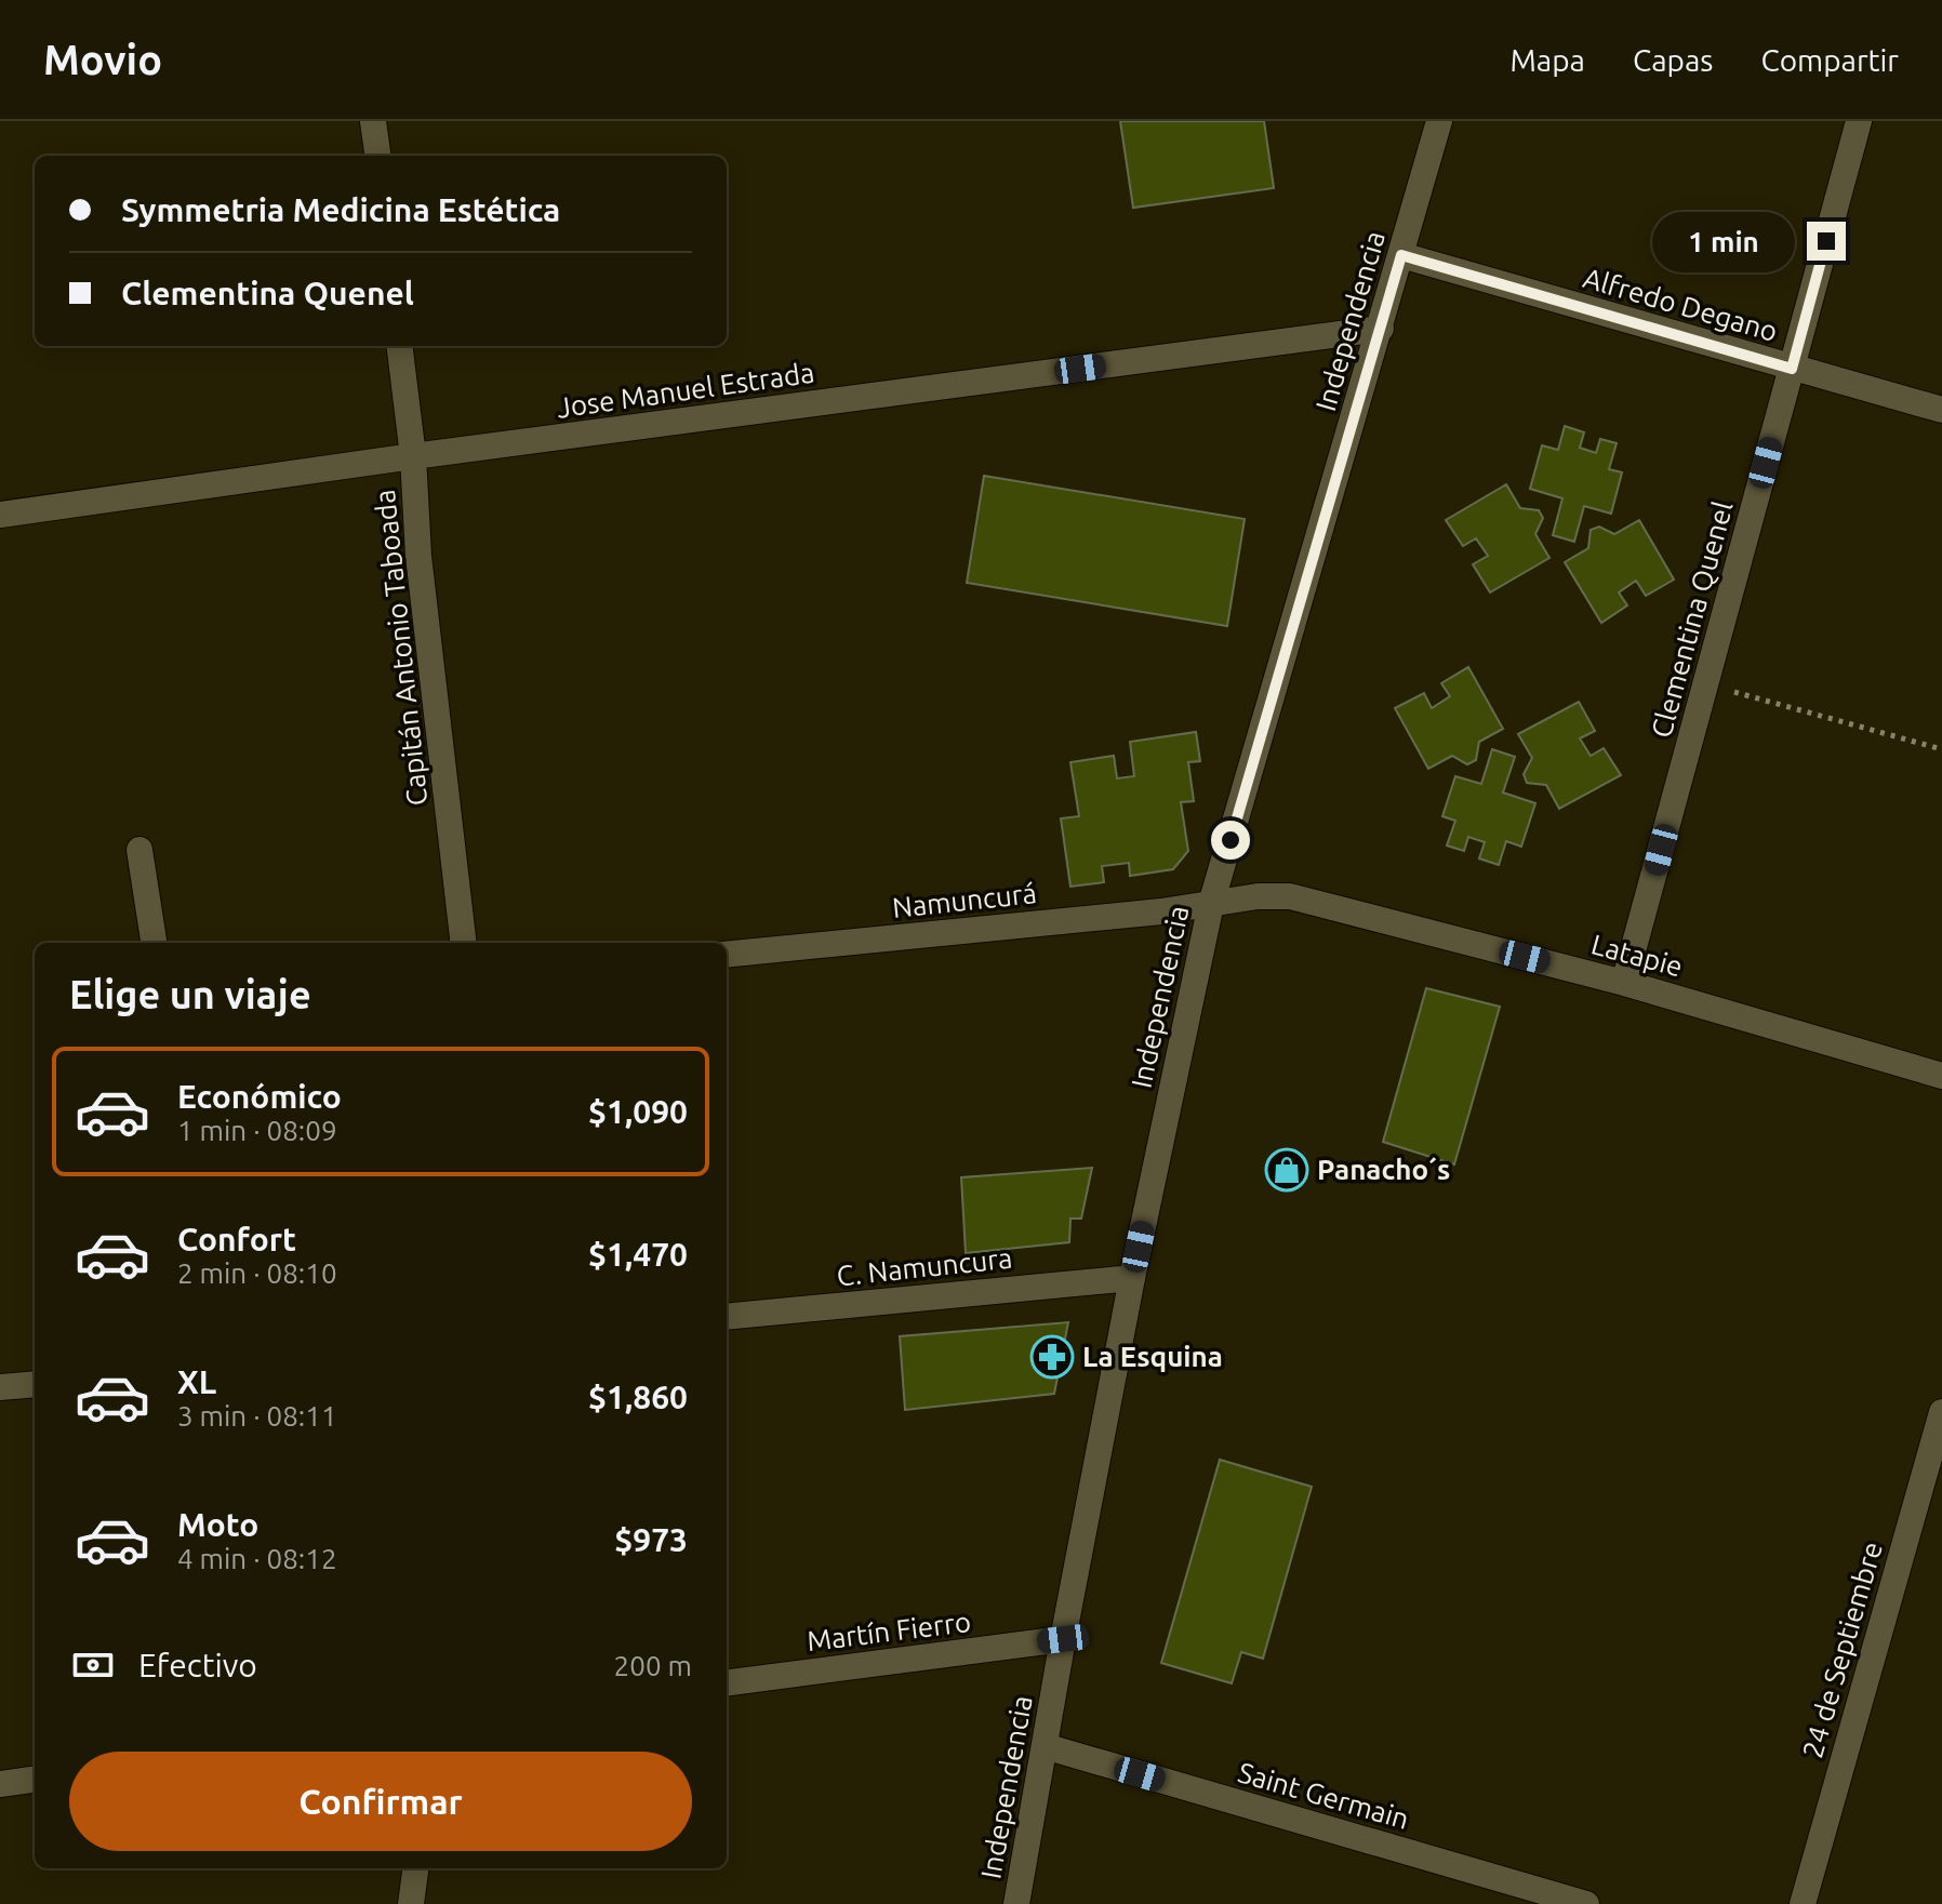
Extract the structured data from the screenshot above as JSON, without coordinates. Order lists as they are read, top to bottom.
{
  "streets": {
    "street": [
      "Alfredo Degano",
      "Independencia",
      "Jose Manuel Estrada",
      "Clementina Quenel",
      "Capitán Antonio Taboada",
      "Namuncurá",
      "Latapie",
      "C. Namuncura",
      "Martín Fierro",
      "24 de Septiembre",
      "Saint Germain"
    ]
  },
  "crossings": [
    ["Alfredo Degano", "Independencia"],
    ["Alfredo Degano", "Clementina Quenel"],
    ["Independencia", "Jose Manuel Estrada"],
    ["Independencia", "Namuncurá"],
    ["Independencia", "Latapie"],
    ["Independencia", "C. Namuncura"],
    ["Independencia", "Martín Fierro"],
    ["Independencia", "Saint Germain"],
    ["Jose Manuel Estrada", "Capitán Antonio Taboada"],
    ["Clementina Quenel", "Latapie"],
    ["Namuncurá", "Latapie"]
  ],
  "places": {
    "shop": ["Panacho´s"],
    "pharmacy": ["La Esquina"]
  },
  "page": {
    "header": "Movio",
    "nav": ["Mapa", "Capas", "Compartir"],
    "banner": ["Symmetria Medicina Estética", "Clementina Quenel"],
    "bubble": "1 min",
    "heading": "Elige un viaje",
    "list": [
      {
        "name": "Económico",
        "note": "1 min · 08:09",
        "value": "$1,090"
      },
      {
        "name": "Confort",
        "note": "2 min · 08:10",
        "value": "$1,470"
      },
      {
        "name": "XL",
        "note": "3 min · 08:11",
        "value": "$1,860"
      },
      {
        "name": "Moto",
        "note": "4 min · 08:12",
        "value": "$973"
      }
    ],
    "pay": ["Efectivo", "200 m"],
    "buttons": "Confirmar"
  }
}
